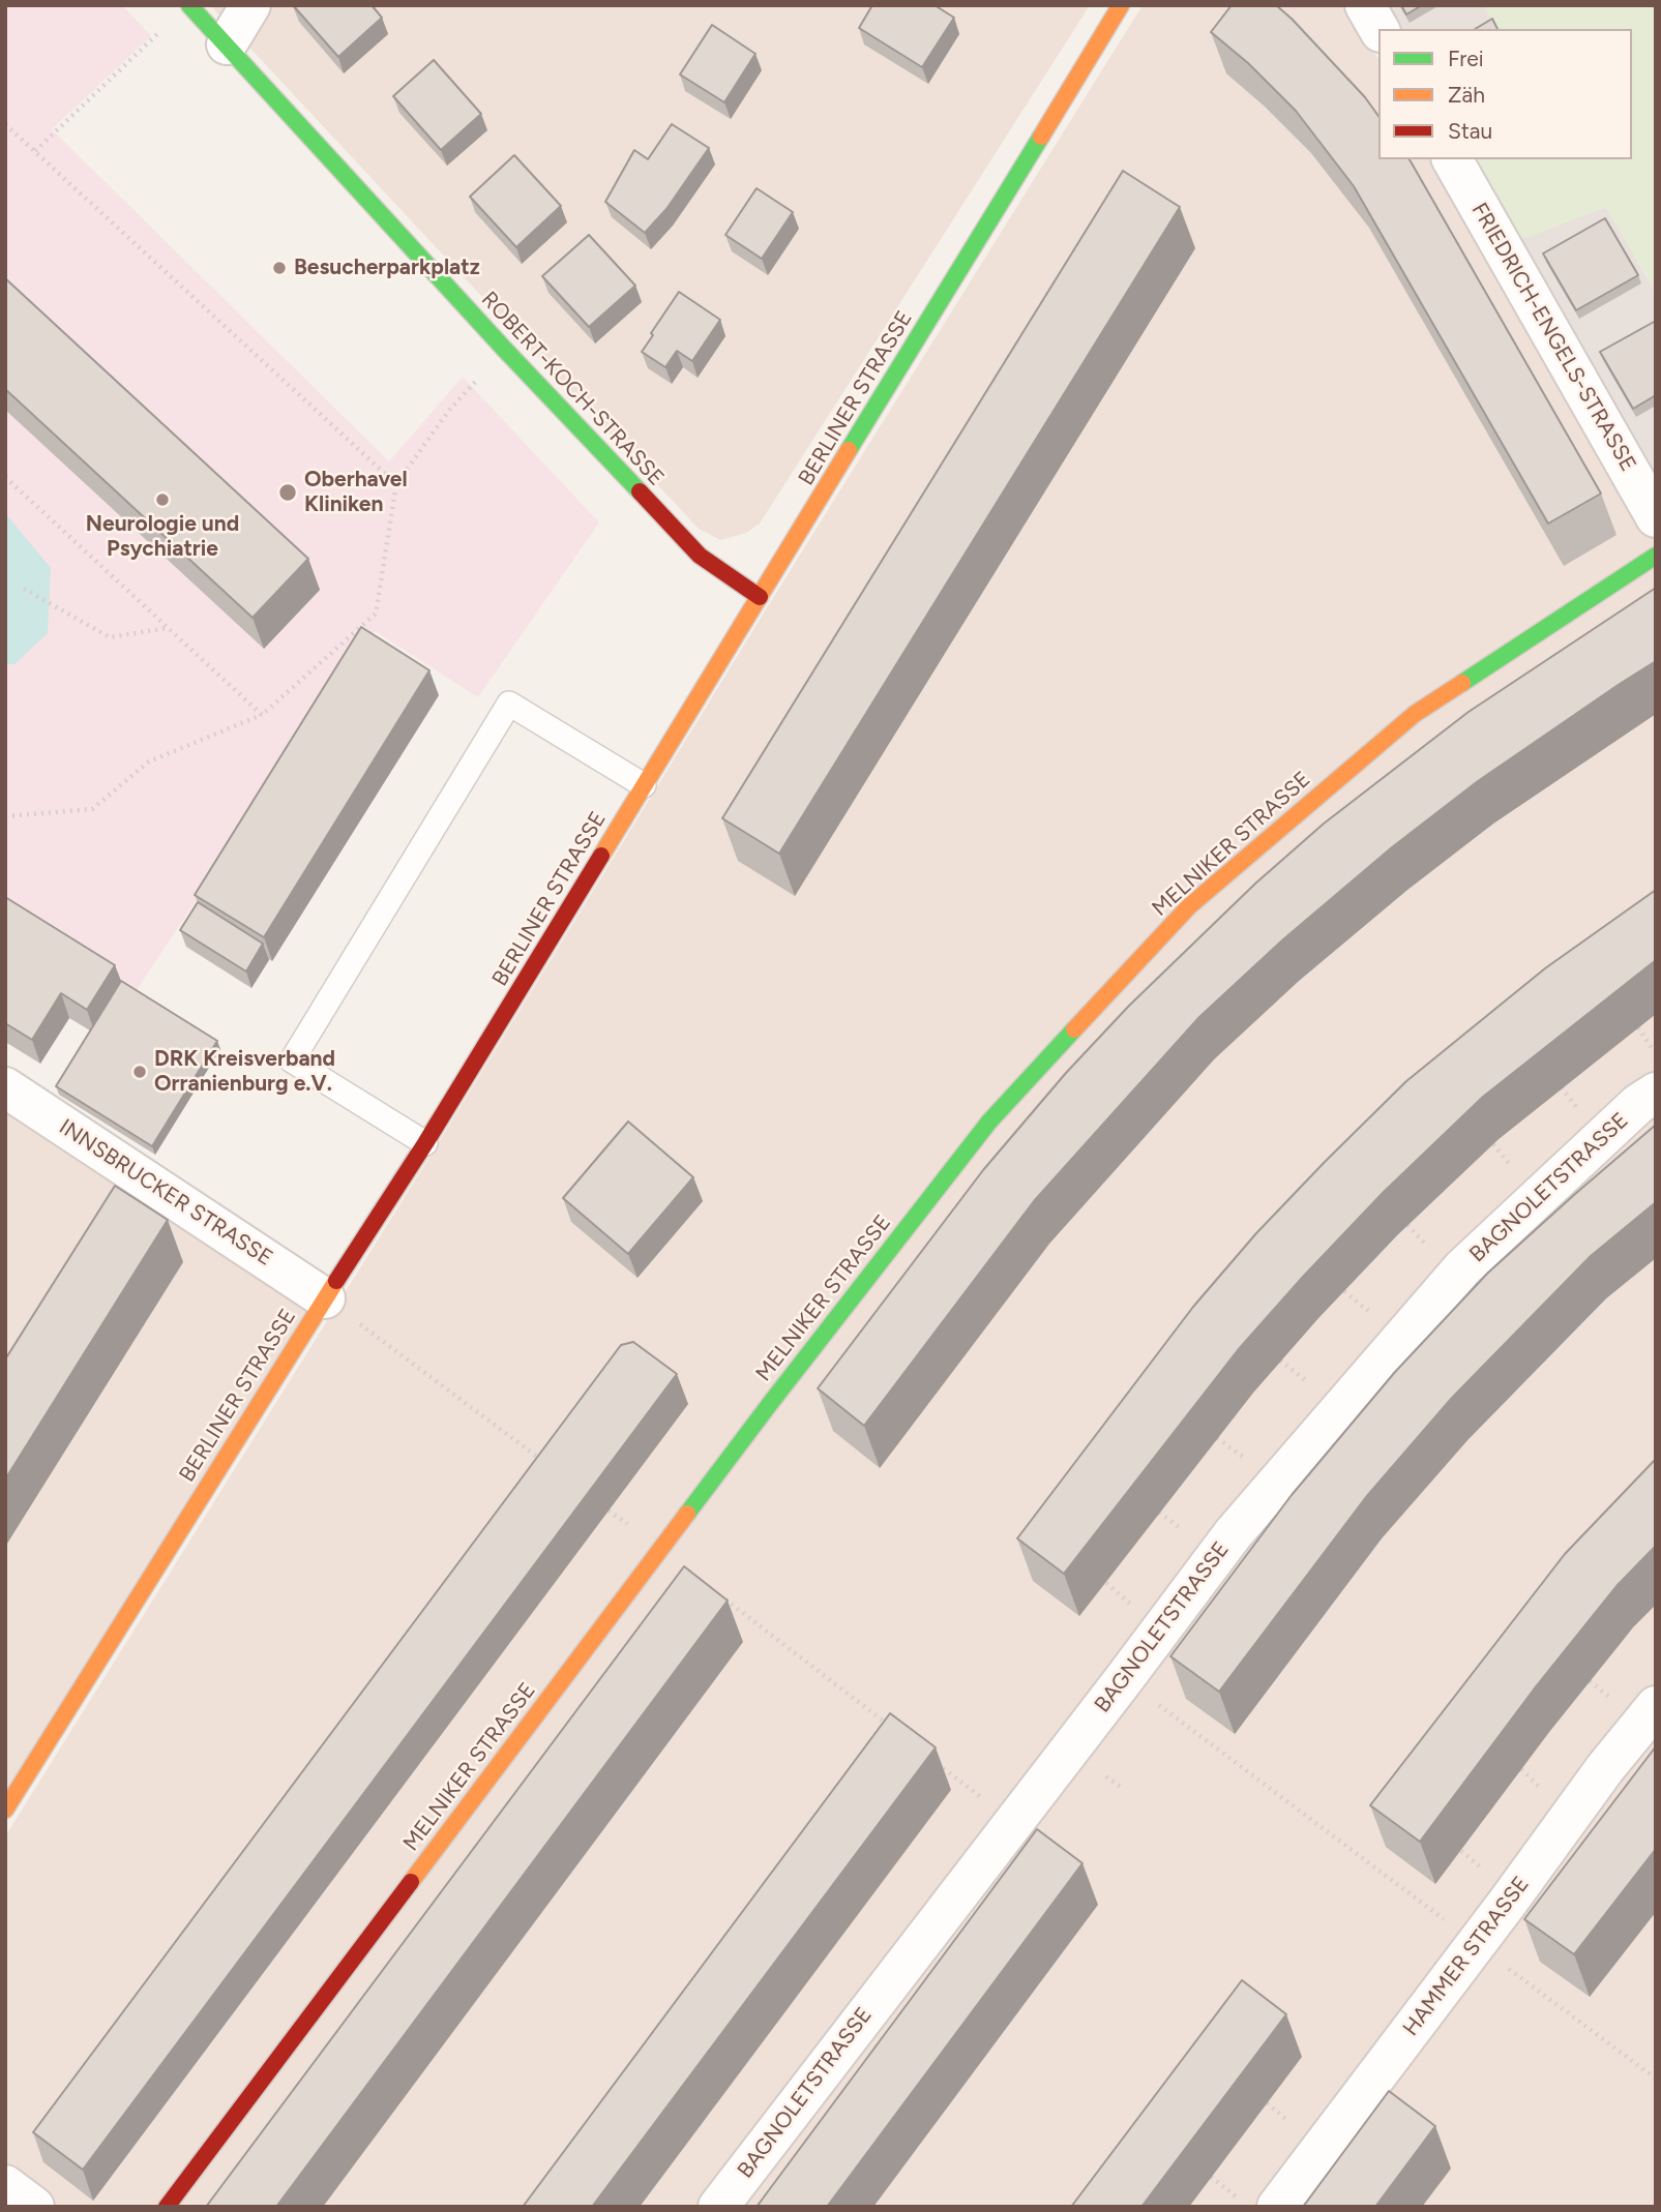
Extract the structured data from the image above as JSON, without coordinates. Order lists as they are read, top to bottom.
{
  "streets": {
    "street": [
      "FRIEDRICH-ENGELS-STRASSE",
      "ROBERT-KOCH-STRASSE",
      "BERLINER STRASSE",
      "MELNIKER STRASSE",
      "BAGNOLETSTRASSE",
      "INNSBRUCKER STRASSE",
      "HAMMER STRASSE"
    ]
  },
  "crossings": [
    ["ROBERT-KOCH-STRASSE", "BERLINER STRASSE"],
    ["BERLINER STRASSE", "INNSBRUCKER STRASSE"]
  ],
  "places": [
    "Besucherparkplatz",
    "Oberhavel Kliniken",
    "Neurologie und Psychiatrie",
    "DRK Kreisverband Orranienburg e.V."
  ],
  "legend": ["Frei", "Zäh", "Stau"]
}
